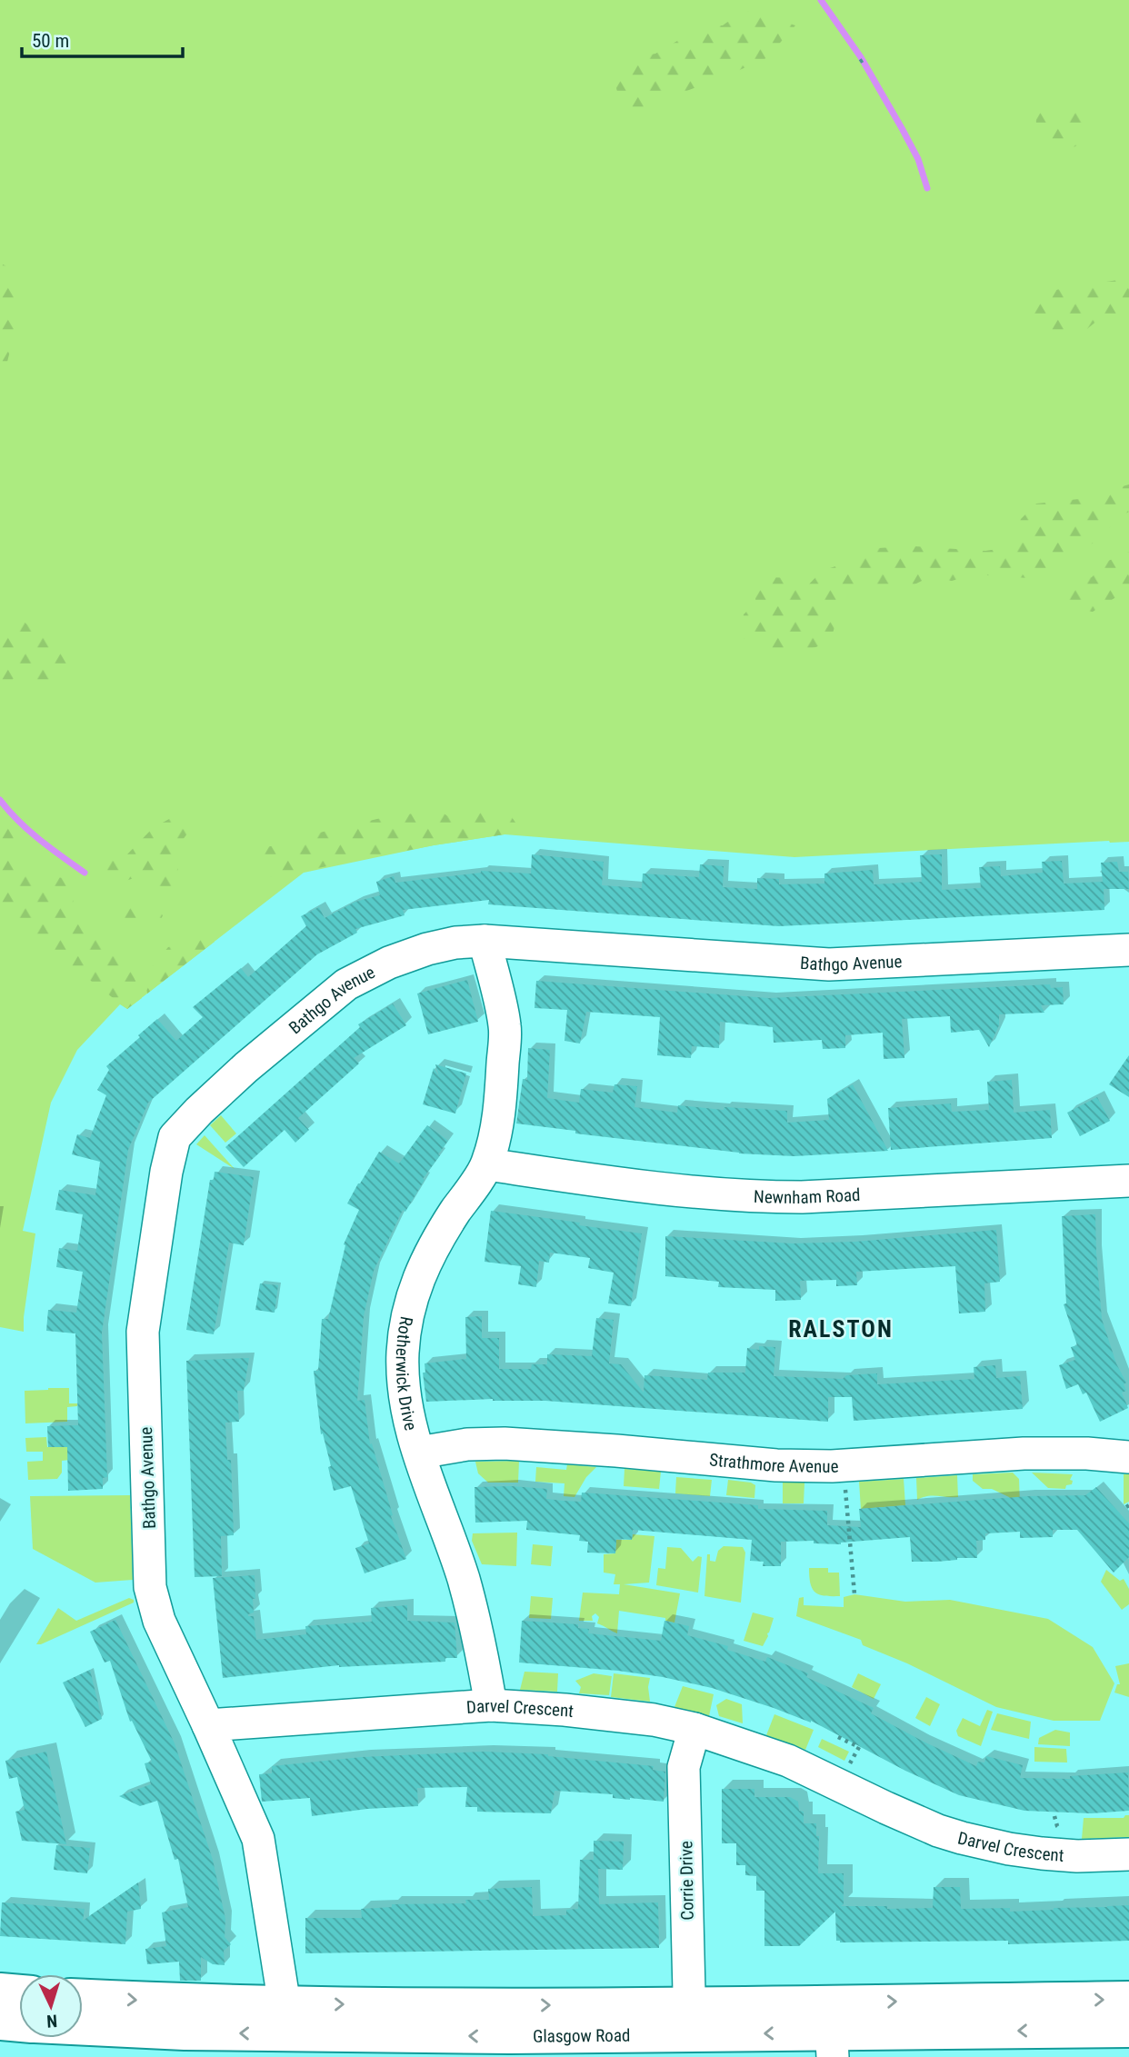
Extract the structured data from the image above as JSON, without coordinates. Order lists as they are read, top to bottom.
{
  "streets": {
    "main road": ["Glasgow Road"],
    "street": [
      "Bathgo Avenue",
      "Newnham Road",
      "Rotherwick Drive",
      "Strathmore Avenue",
      "Darvel Crescent",
      "Corrie Drive"
    ]
  },
  "crossings": [
    ["Bathgo Avenue", "Rotherwick Drive"],
    ["Bathgo Avenue", "Darvel Crescent"],
    ["Newnham Road", "Rotherwick Drive"],
    ["Rotherwick Drive", "Strathmore Avenue"],
    ["Rotherwick Drive", "Darvel Crescent"],
    ["Darvel Crescent", "Corrie Drive"],
    ["Corrie Drive", "Glasgow Road"]
  ],
  "districts": ["RALSTON"],
  "scale_bar": "50 m",
  "north": "bottom"
}
